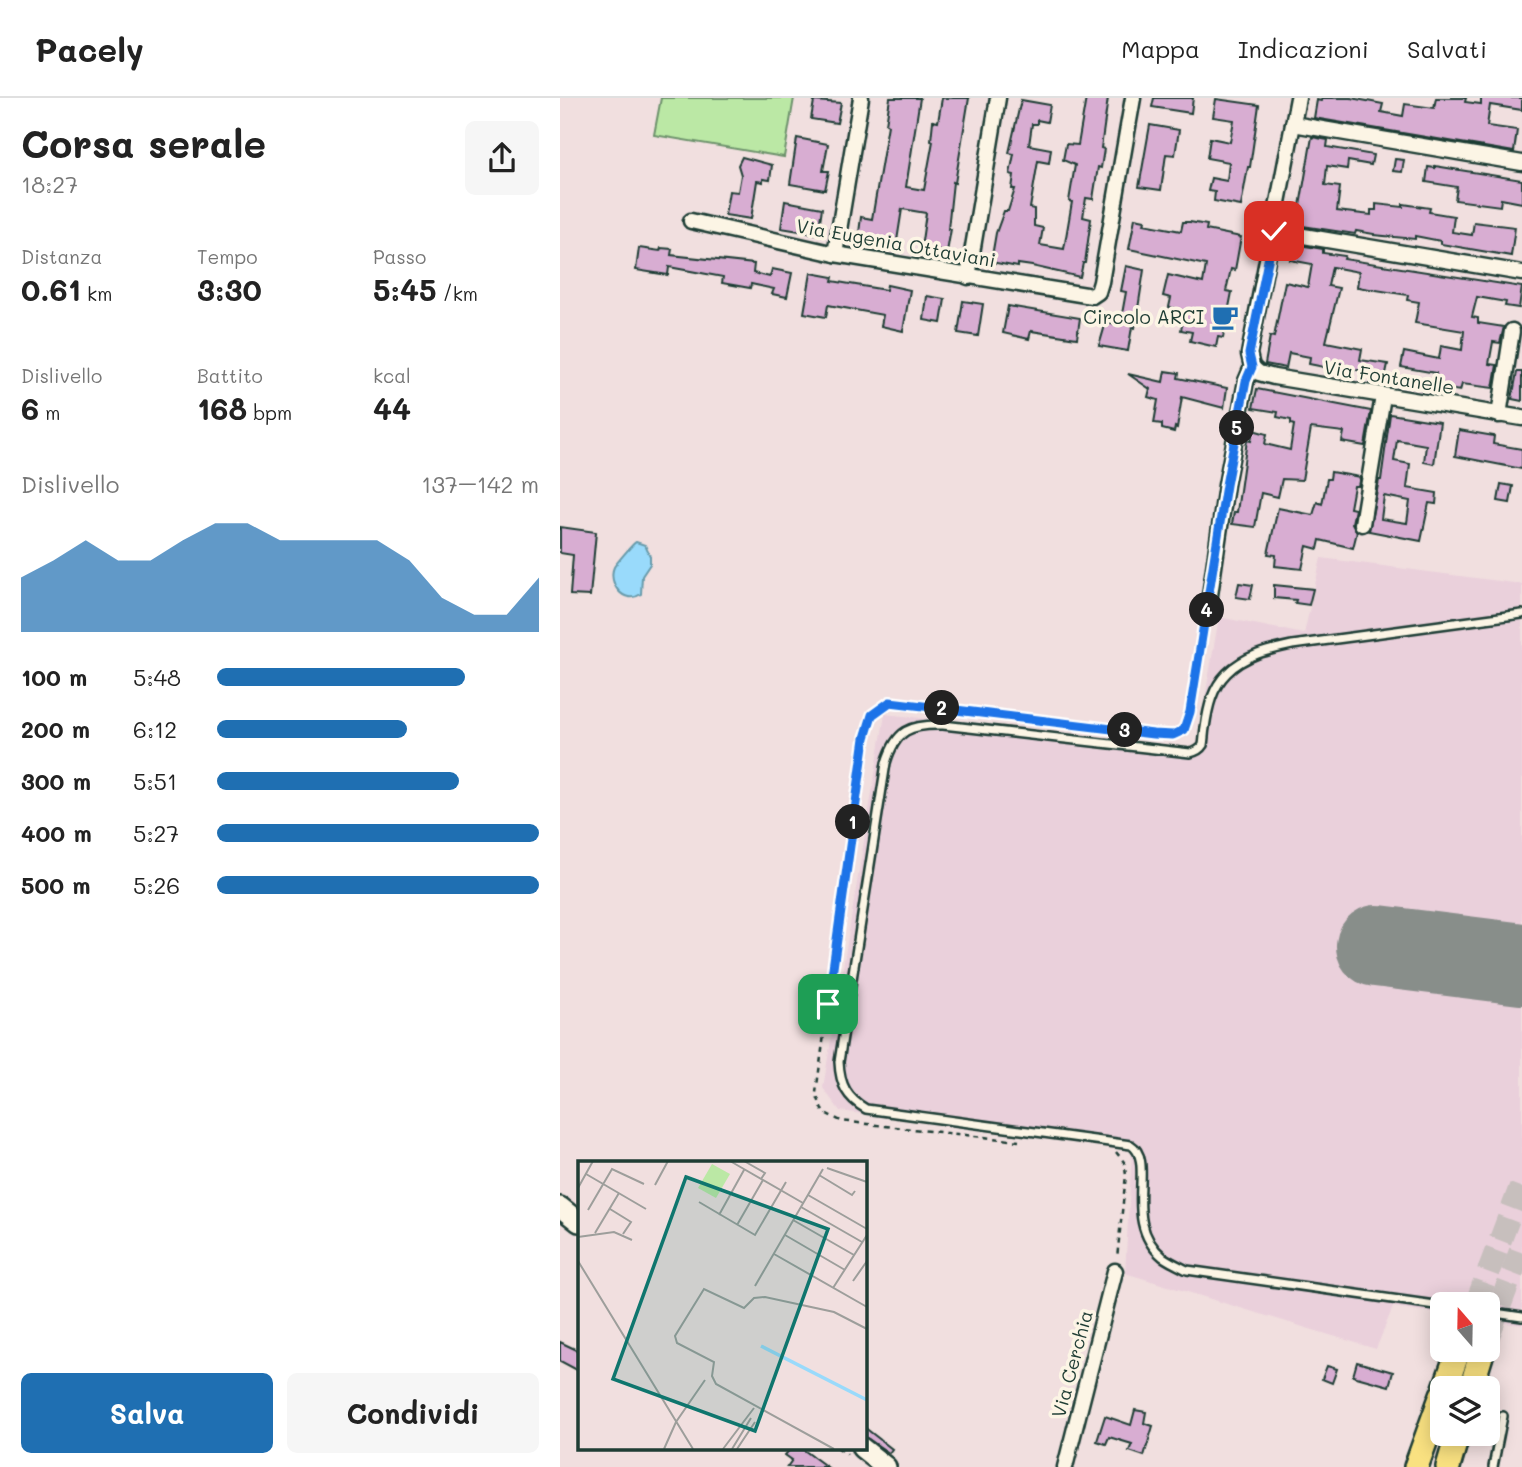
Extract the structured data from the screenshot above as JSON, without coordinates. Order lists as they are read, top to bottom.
{
  "streets": {
    "street": ["Via Eugenia Ottaviani", "Via Fontanelle", "Via Cerchia"]
  },
  "places": {
    "cafe": ["Circolo ARCI"]
  },
  "north": "top",
  "page": {
    "header": "Pacely",
    "nav": ["Mappa", "Indicazioni", "Salvati"],
    "heading": ["Corsa serale", "18:27"],
    "stats": [
      ["Distanza", "0.61 km"],
      ["Tempo", "3:30"],
      ["Passo", "5:45 /km"],
      ["Dislivello", "6 m"],
      ["Battito", "168 bpm"],
      ["kcal", "44"]
    ],
    "pins": [
      "5",
      "4",
      "2",
      "3",
      "1"
    ],
    "chart": ["Dislivello", "137–142 m"],
    "list": [
      {
        "name": "100 m",
        "note": "5:48"
      },
      {
        "name": "200 m",
        "note": "6:12"
      },
      {
        "name": "300 m",
        "note": "5:51"
      },
      {
        "name": "400 m",
        "note": "5:27"
      },
      {
        "name": "500 m",
        "note": "5:26"
      }
    ],
    "buttons": ["Salva", "Condividi"]
  }
}
